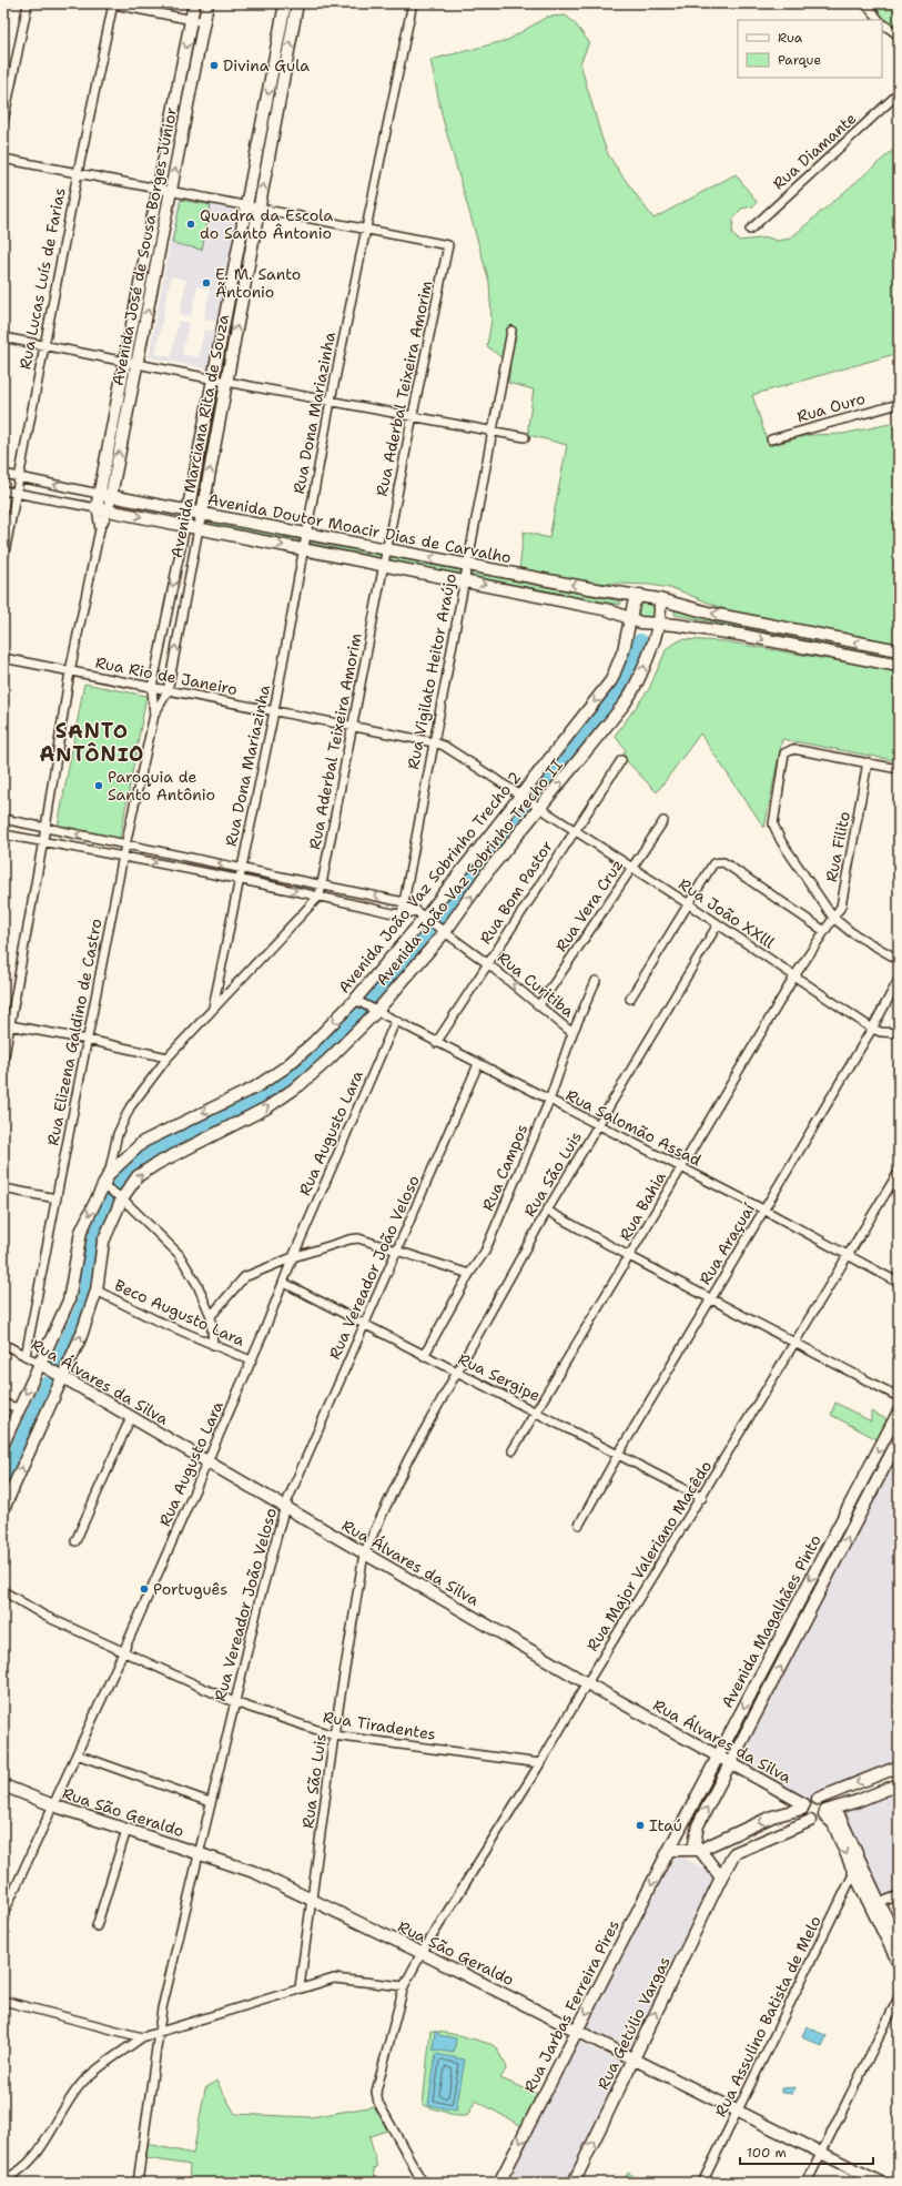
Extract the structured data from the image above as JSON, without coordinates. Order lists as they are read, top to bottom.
{
  "streets": {
    "street": [
      "Rua Diamante",
      "Avenida José de Sousa Borges Júnior",
      "Rua Lucas Luís de Farias",
      "Rua Aderbal Teixeira Amorim",
      "Rua Ouro",
      "Rua Dona Mariazinha",
      "Avenida Marciana Rita de Souza",
      "Avenida Doutor Moacir Dias de Carvalho",
      "Rua Vigilato Heitor Araújo",
      "Rua Rio de Janeiro",
      "Rua Filito",
      "Avenida João Vaz Sobrinho Trecho II",
      "Avenida João Vaz Sobrinho Trecho 2",
      "Rua Bom Pastor",
      "Rua Vera Cruz",
      "Rua João XXlll",
      "Rua Curitiba",
      "Rua Elizena Galdino de Castro",
      "Rua Salomão Assad",
      "Rua Augusto Lara",
      "Rua Campos",
      "Rua São Luis",
      "Rua Bahia",
      "Rua Araçuaí",
      "Rua Vereador João Veloso",
      "Beco Augusto Lara",
      "Rua Sergipe",
      "Rua Álvares da Silva",
      "Rua Major Valeriano Macêdo",
      "Avenida Magalhães Pinto",
      "Rua Tiradentes",
      "Rua São Geraldo",
      "Rua Jarbas Ferreira Pires",
      "Rua Assulino Batista de Melo",
      "Rua Getúlio Vargas"
    ]
  },
  "crossings": [
    ["Avenida José de Sousa Borges Júnior", "Avenida Doutor Moacir Dias de Carvalho"],
    ["Rua Lucas Luís de Farias", "Avenida Doutor Moacir Dias de Carvalho"],
    ["Rua Aderbal Teixeira Amorim", "Rua Dona Mariazinha"],
    ["Rua Aderbal Teixeira Amorim", "Avenida Doutor Moacir Dias de Carvalho"],
    ["Rua Aderbal Teixeira Amorim", "Rua Rio de Janeiro"],
    ["Rua Aderbal Teixeira Amorim", "Avenida João Vaz Sobrinho Trecho 2"],
    ["Rua Dona Mariazinha", "Avenida Doutor Moacir Dias de Carvalho"],
    ["Rua Dona Mariazinha", "Rua Rio de Janeiro"],
    ["Avenida Marciana Rita de Souza", "Avenida Doutor Moacir Dias de Carvalho"],
    ["Avenida Marciana Rita de Souza", "Rua Rio de Janeiro"],
    ["Avenida Marciana Rita de Souza", "Rua Elizena Galdino de Castro"],
    ["Avenida Doutor Moacir Dias de Carvalho", "Rua Vigilato Heitor Araújo"],
    ["Avenida Doutor Moacir Dias de Carvalho", "Avenida João Vaz Sobrinho Trecho II"],
    ["Avenida Doutor Moacir Dias de Carvalho", "Avenida João Vaz Sobrinho Trecho 2"],
    ["Rua Vigilato Heitor Araújo", "Rua Rio de Janeiro"],
    ["Rua Vigilato Heitor Araújo", "Rua Curitiba"],
    ["Rua Rio de Janeiro", "Avenida João Vaz Sobrinho Trecho II"],
    ["Rua Rio de Janeiro", "Avenida João Vaz Sobrinho Trecho 2"],
    ["Rua Rio de Janeiro", "Rua João XXlll"],
    ["Rua Rio de Janeiro", "Rua Elizena Galdino de Castro"],
    ["Rua Filito", "Rua Bahia"],
    ["Avenida João Vaz Sobrinho Trecho II", "Avenida João Vaz Sobrinho Trecho 2"],
    ["Avenida João Vaz Sobrinho Trecho II", "Rua João XXlll"],
    ["Avenida João Vaz Sobrinho Trecho II", "Rua Curitiba"],
    ["Avenida João Vaz Sobrinho Trecho II", "Rua Salomão Assad"],
    ["Avenida João Vaz Sobrinho Trecho II", "Beco Augusto Lara"],
    ["Avenida João Vaz Sobrinho Trecho II", "Rua Álvares da Silva"],
    ["Avenida João Vaz Sobrinho Trecho 2", "Rua Curitiba"],
    ["Avenida João Vaz Sobrinho Trecho 2", "Rua Salomão Assad"],
    ["Avenida João Vaz Sobrinho Trecho 2", "Rua Álvares da Silva"],
    ["Rua Bom Pastor", "Rua João XXlll"],
    ["Rua Bom Pastor", "Rua Curitiba"],
    ["Rua Bom Pastor", "Rua Salomão Assad"],
    ["Rua Vera Cruz", "Rua João XXlll"],
    ["Rua Vera Cruz", "Rua Curitiba"],
    ["Rua João XXlll", "Rua São Luis"],
    ["Rua João XXlll", "Rua Bahia"],
    ["Rua João XXlll", "Rua Araçuaí"],
    ["Rua Curitiba", "Rua Campos"],
    ["Rua Elizena Galdino de Castro", "Rua Álvares da Silva"],
    ["Rua Salomão Assad", "Rua Augusto Lara"],
    ["Rua Salomão Assad", "Rua Campos"],
    ["Rua Salomão Assad", "Rua São Luis"],
    ["Rua Salomão Assad", "Rua Bahia"],
    ["Rua Salomão Assad", "Rua Araçuaí"],
    ["Rua Salomão Assad", "Rua Vereador João Veloso"],
    ["Rua Salomão Assad", "Rua Major Valeriano Macêdo"],
    ["Rua Augusto Lara", "Beco Augusto Lara"],
    ["Rua Augusto Lara", "Rua Sergipe"],
    ["Rua Augusto Lara", "Rua Álvares da Silva"],
    ["Rua Augusto Lara", "Rua Tiradentes"],
    ["Rua Augusto Lara", "Rua São Geraldo"],
    ["Rua Campos", "Rua Sergipe"],
    ["Rua São Luis", "Rua Sergipe"],
    ["Rua São Luis", "Rua Álvares da Silva"],
    ["Rua São Luis", "Rua Tiradentes"],
    ["Rua São Luis", "Rua São Geraldo"],
    ["Rua Bahia", "Rua Sergipe"],
    ["Rua Araçuaí", "Rua Sergipe"],
    ["Rua Vereador João Veloso", "Rua Sergipe"],
    ["Rua Vereador João Veloso", "Rua Álvares da Silva"],
    ["Rua Vereador João Veloso", "Rua Tiradentes"],
    ["Rua Vereador João Veloso", "Rua São Geraldo"],
    ["Rua Sergipe", "Rua Major Valeriano Macêdo"],
    ["Rua Álvares da Silva", "Rua Major Valeriano Macêdo"],
    ["Rua Álvares da Silva", "Avenida Magalhães Pinto"],
    ["Rua Álvares da Silva", "Rua Getúlio Vargas"],
    ["Rua Major Valeriano Macêdo", "Rua Tiradentes"],
    ["Rua Major Valeriano Macêdo", "Rua São Geraldo"],
    ["Avenida Magalhães Pinto", "Rua Jarbas Ferreira Pires"],
    ["Rua São Geraldo", "Rua Jarbas Ferreira Pires"],
    ["Rua São Geraldo", "Rua Assulino Batista de Melo"],
    ["Rua São Geraldo", "Rua Getúlio Vargas"]
  ],
  "one_way": [
    "Avenida João Vaz Sobrinho Trecho II",
    "Avenida João Vaz Sobrinho Trecho 2",
    "Rua Jarbas Ferreira Pires",
    "Rua Getúlio Vargas"
  ],
  "districts": ["SANTO ANTÔNIO"],
  "places": [
    "Divina Gula",
    "Quadra da Escola do Santo Ântonio",
    "E. M. Santo Ãntonio",
    "Paroquia de Santo Antônio",
    "Português",
    "Itaú"
  ],
  "legend": ["Rua", "Parque"],
  "scale_bar": "100 m"
}
